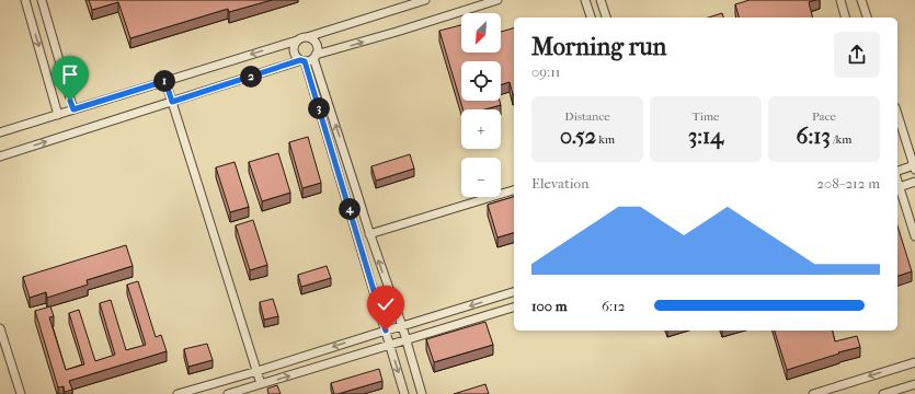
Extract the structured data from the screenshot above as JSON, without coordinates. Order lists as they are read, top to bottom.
{
  "north": "bottom left",
  "page": {
    "map_buttons": ["+", "−"],
    "heading": ["Morning run", "09:11"],
    "pins": [
      "2",
      "1",
      "3",
      "4"
    ],
    "stats": [
      ["Distance", "0.52 km"],
      ["Time", "3:14"],
      ["Pace", "6:13 /km"]
    ],
    "chart": ["Elevation", "208–212 m"],
    "list": [
      {
        "name": "100 m",
        "note": "6:12"
      }
    ]
  }
}
